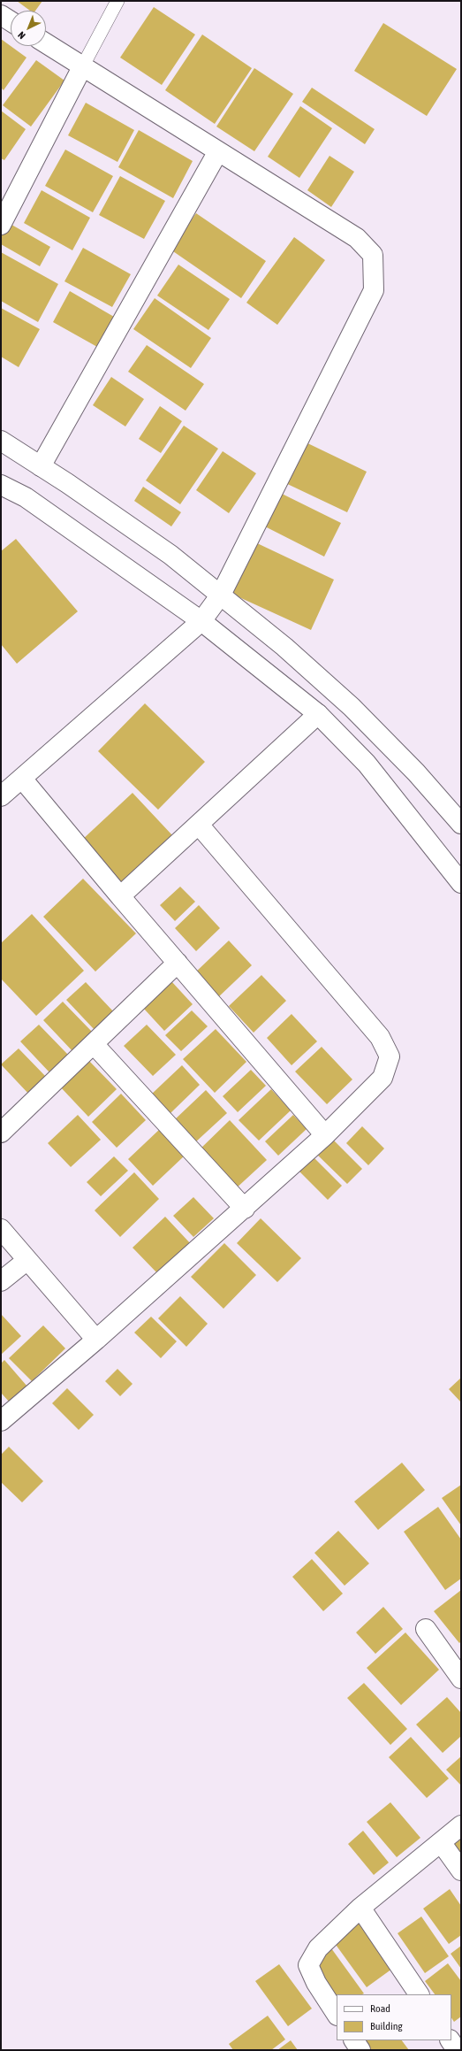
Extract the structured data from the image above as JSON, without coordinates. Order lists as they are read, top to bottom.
{
  "legend": ["Road", "Building"],
  "north": "bottom left"
}
